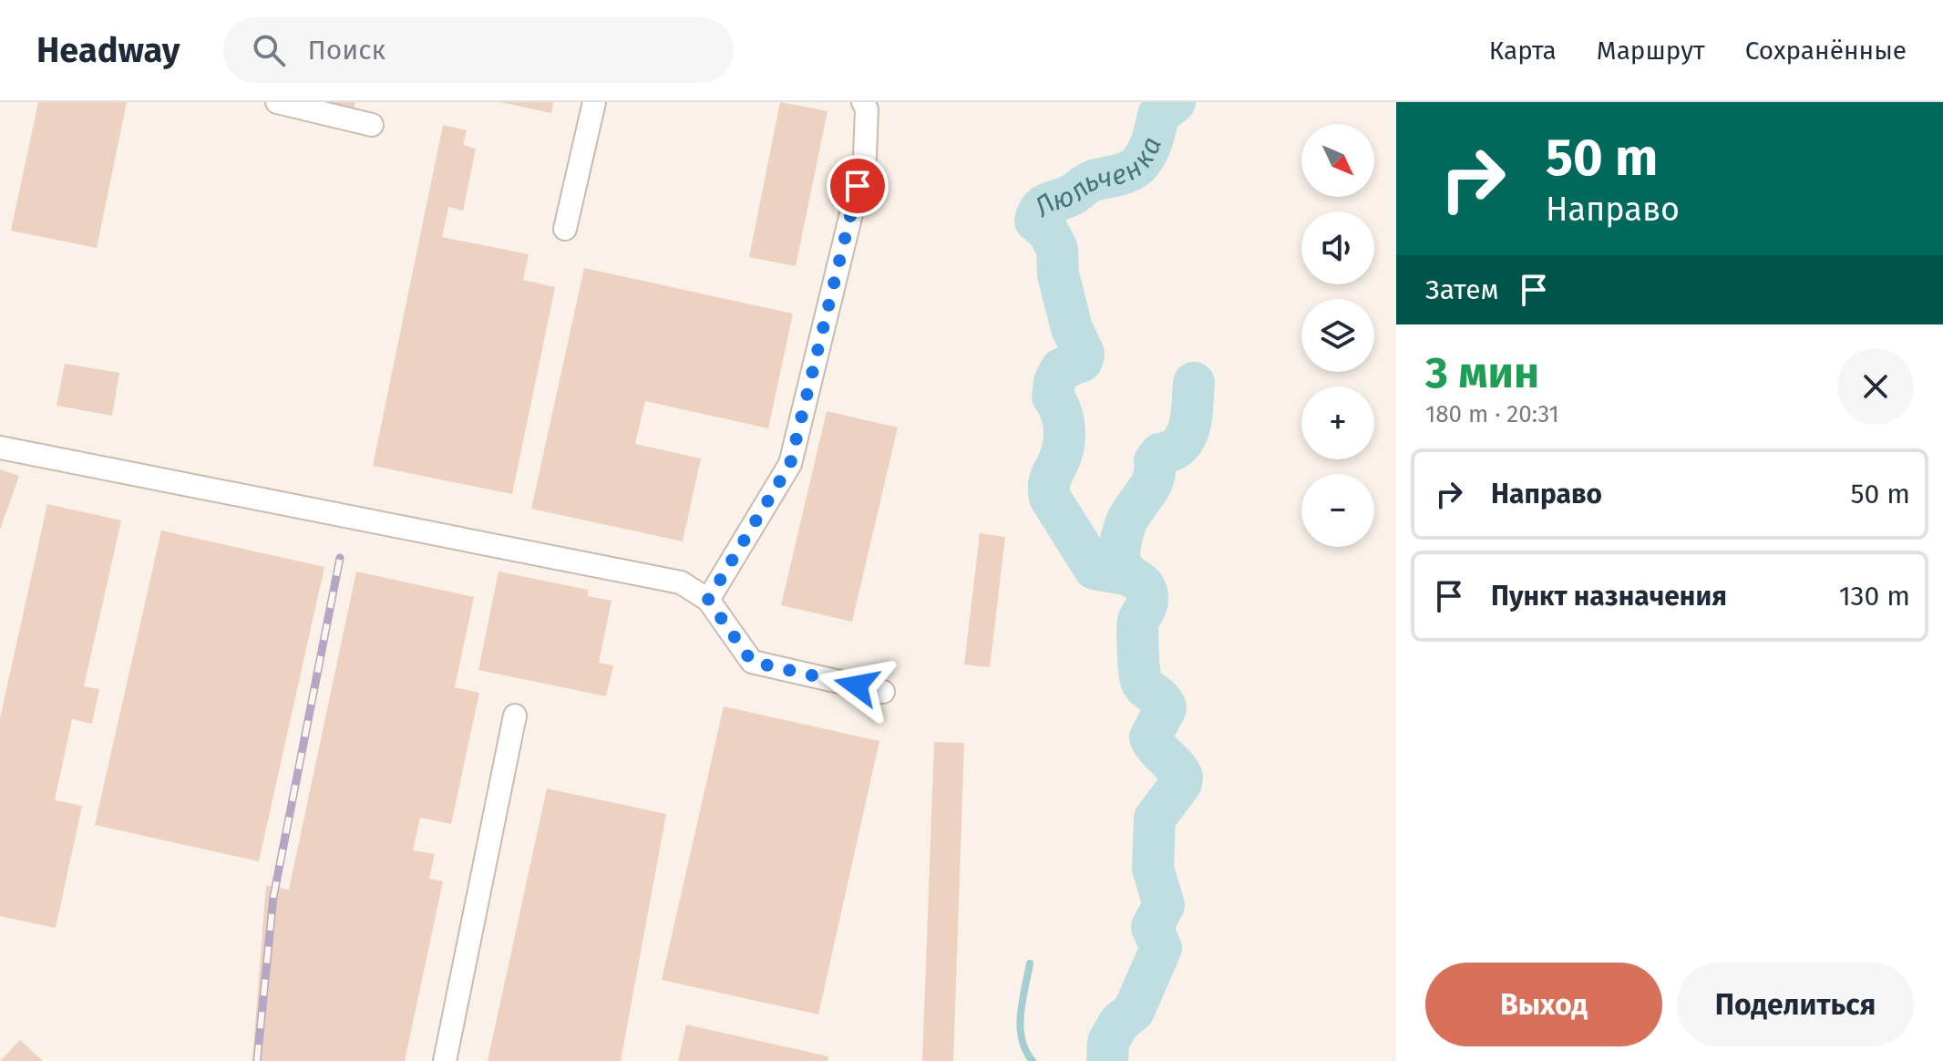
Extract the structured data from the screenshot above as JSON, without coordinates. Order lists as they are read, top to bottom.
{
  "water": ["Люльченка"],
  "north": "bottom right",
  "page": {
    "header": "Headway",
    "search": "Поиск",
    "nav": ["Карта", "Маршрут", "Сохранённые"],
    "turn": ["50 m", "Направо"],
    "map_buttons": ["+", "−"],
    "then": "Затем",
    "heading": ["3 мин", "180 m · 20:31"],
    "list": [
      {
        "name": "Направо",
        "value": "50 m"
      },
      {
        "name": "Пункт назначения",
        "value": "130 m"
      }
    ],
    "buttons": ["Выход", "Поделиться"]
  }
}
